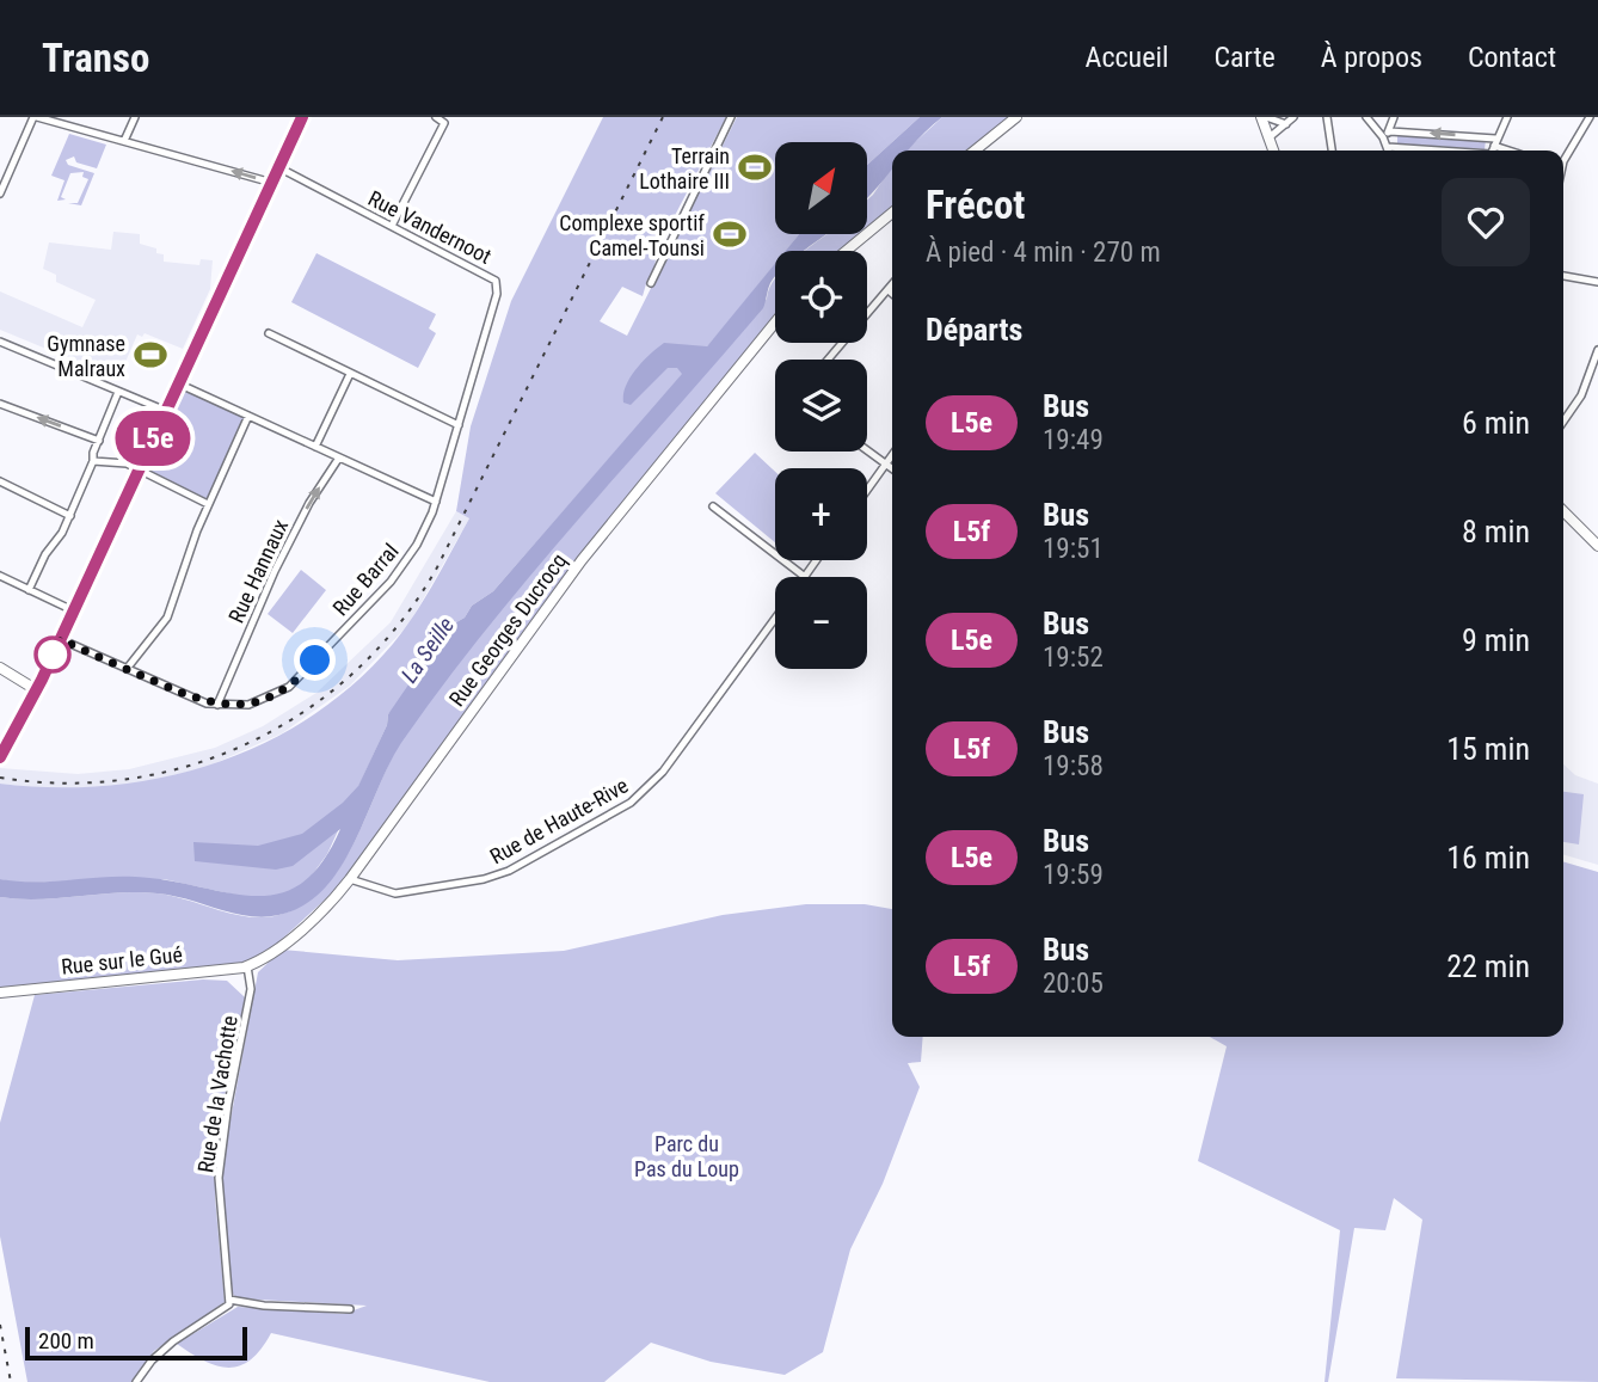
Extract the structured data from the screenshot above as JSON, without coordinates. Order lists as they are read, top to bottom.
{
  "streets": {
    "street": [
      "Rue Vandernoot",
      "Rue Hannaux",
      "Rue Barral",
      "Rue Georges Ducrocq",
      "Rue de Haute-Rive",
      "Rue sur le Gué",
      "Rue de la Vachotte"
    ]
  },
  "crossings": [
    ["Rue Vandernoot", "Rue Barral"],
    ["Rue Hannaux", "Rue Barral"],
    ["Rue Georges Ducrocq", "Rue de Haute-Rive"],
    ["Rue Georges Ducrocq", "Rue sur le Gué"],
    ["Rue Georges Ducrocq", "Rue de la Vachotte"],
    ["Rue sur le Gué", "Rue de la Vachotte"]
  ],
  "one_way": ["Rue Hannaux"],
  "water": ["La Seille"],
  "parks": ["Parc du Pas du Loup"],
  "places": {
    "sports": ["Terrain Lothaire III", "Complexe sportif Camel-Tounsi", "Gymnase Malraux"]
  },
  "lines": ["bus line L5e"],
  "scale_bar": "200 m",
  "north": "top right",
  "page": {
    "header": "Transo",
    "nav": [
      "Accueil",
      "Carte",
      "À propos",
      "Contact"
    ],
    "on_map": "L5e",
    "map_buttons": ["+", "−"],
    "heading": [
      ["Frécot", "À pied · 4 min · 270 m"],
      "Départs"
    ],
    "list": [
      {
        "mark": "L5e",
        "name": "Bus",
        "note": "19:49",
        "value": "6 min"
      },
      {
        "mark": "L5f",
        "name": "Bus",
        "note": "19:51",
        "value": "8 min"
      },
      {
        "mark": "L5e",
        "name": "Bus",
        "note": "19:52",
        "value": "9 min"
      },
      {
        "mark": "L5f",
        "name": "Bus",
        "note": "19:58",
        "value": "15 min"
      },
      {
        "mark": "L5e",
        "name": "Bus",
        "note": "19:59",
        "value": "16 min"
      },
      {
        "mark": "L5f",
        "name": "Bus",
        "note": "20:05",
        "value": "22 min"
      }
    ],
    "scale": "200 m"
  }
}
